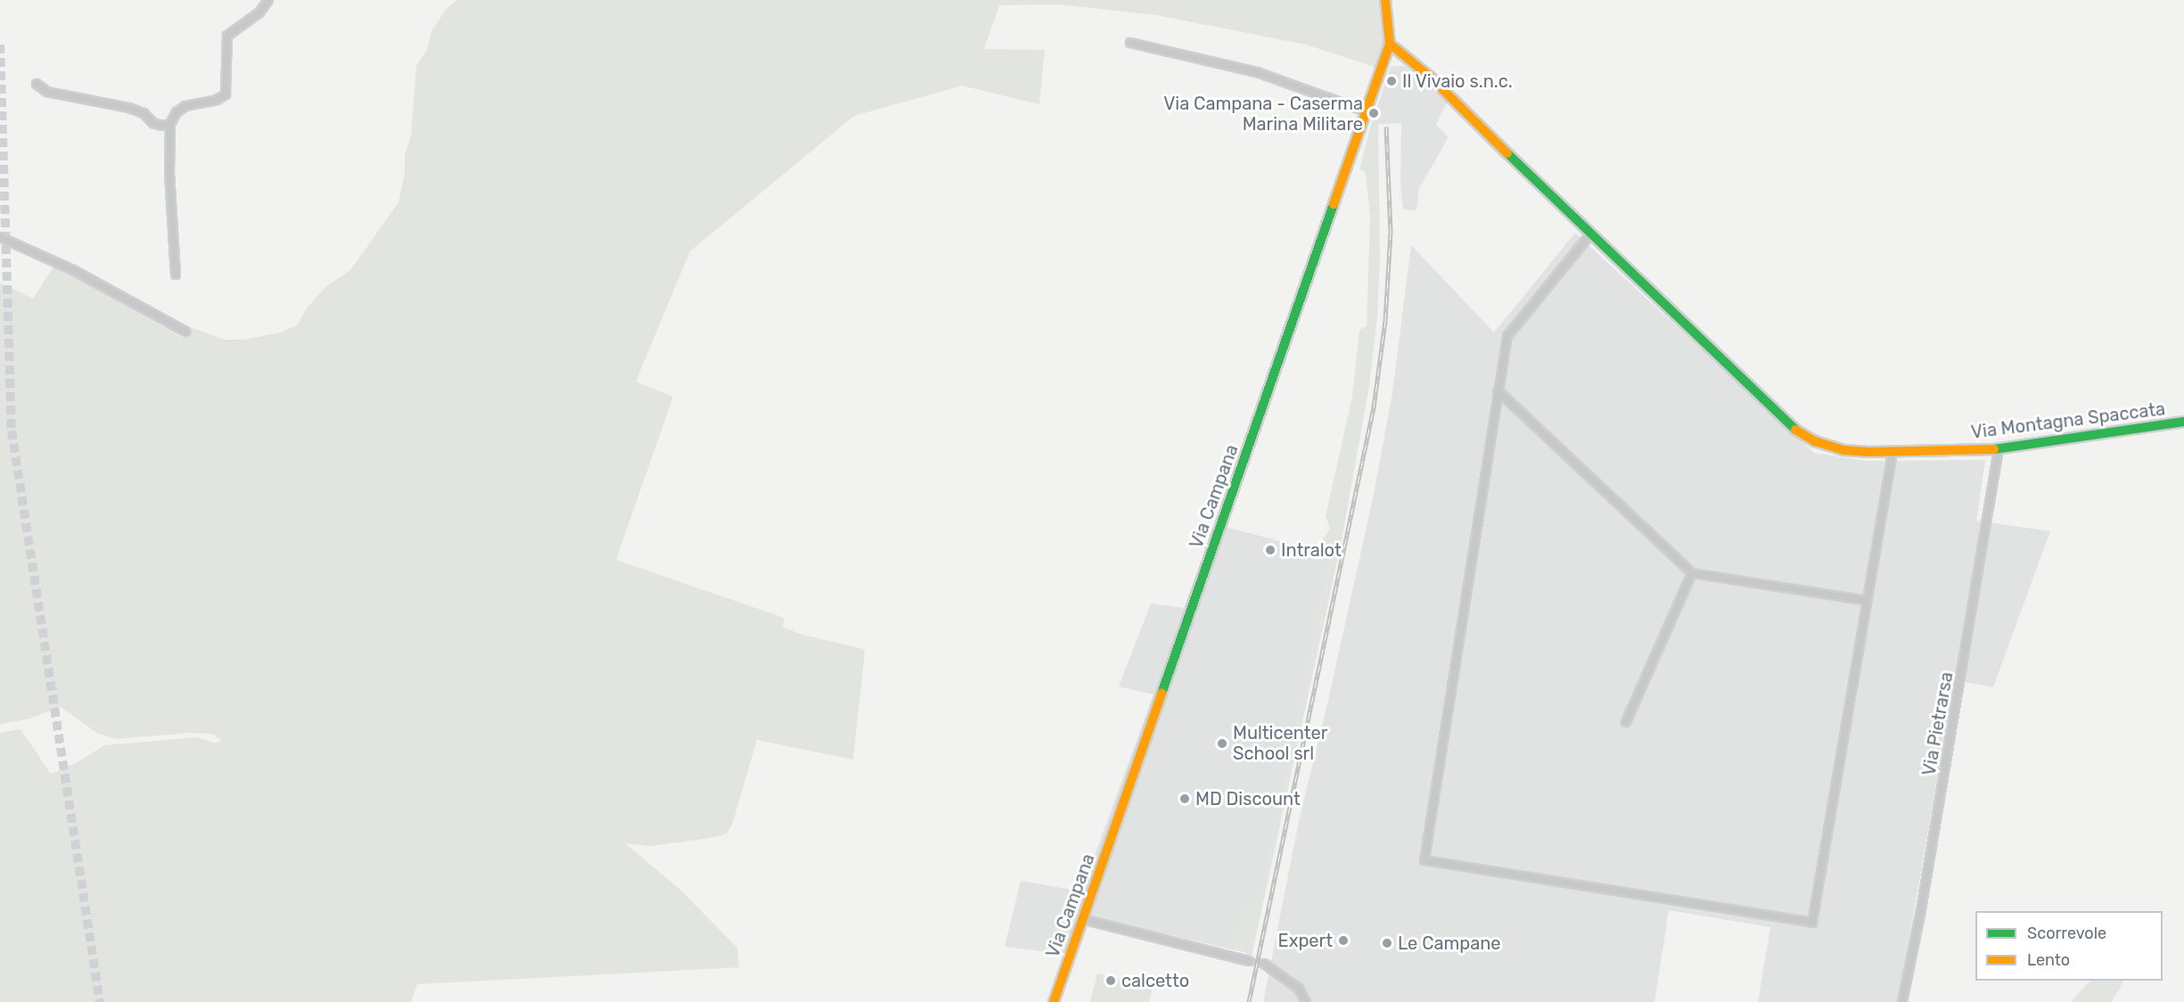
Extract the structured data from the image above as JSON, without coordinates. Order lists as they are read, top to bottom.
{
  "streets": {
    "street": ["Via Montagna Spaccata", "Via Campana", "Via Pietrarsa"]
  },
  "crossings": [
    ["Via Montagna Spaccata", "Via Campana"],
    ["Via Montagna Spaccata", "Via Pietrarsa"]
  ],
  "places": [
    "Il Vivaio s.n.c.",
    "Via Campana - Caserma Marina Militare",
    "Intralot",
    "Multicenter School srl",
    "MD Discount",
    "Expert",
    "Le Campane",
    "calcetto"
  ],
  "legend": ["Scorrevole", "Lento"]
}
